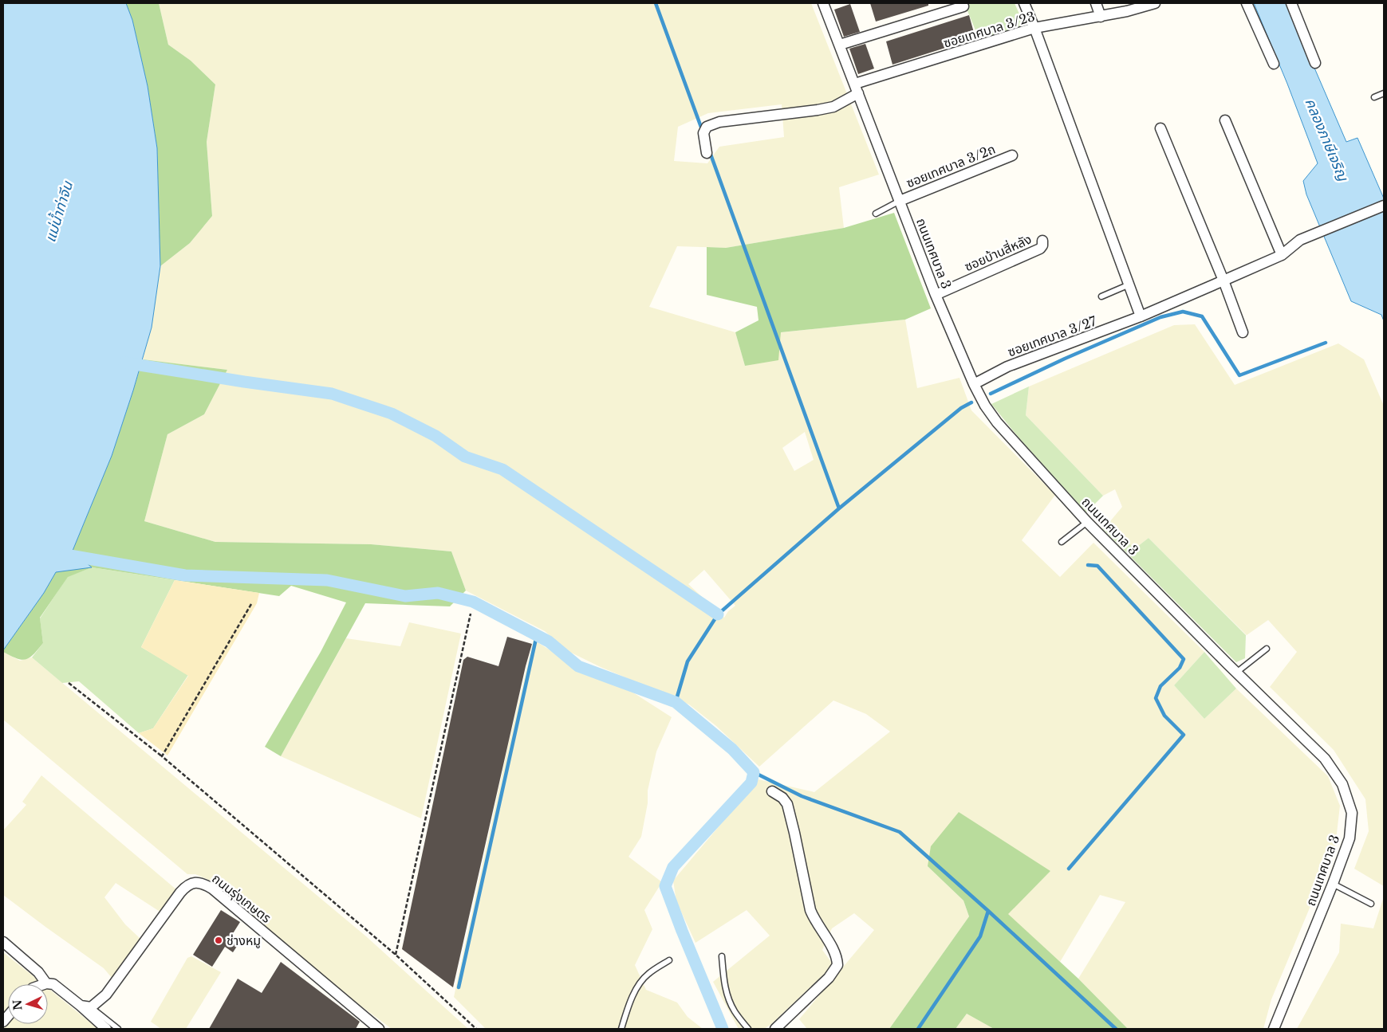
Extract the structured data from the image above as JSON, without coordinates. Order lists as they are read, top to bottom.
{
  "streets": {
    "street": [
      "ซอยเทศบาล 3/23",
      "ซอยเทศบาล 3/2ถ",
      "ซอยบ้านสี่หลัง",
      "ถนนเทศบาล 3",
      "ซอยเทศบาล 3/27",
      "ถนนรุ่งเกษตร"
    ]
  },
  "crossings": [
    ["ซอยเทศบาล 3/23", "ถนนเทศบาล 3"],
    ["ซอยเทศบาล 3/2ถ", "ถนนเทศบาล 3"],
    ["ซอยบ้านสี่หลัง", "ถนนเทศบาล 3"],
    ["ถนนเทศบาล 3", "ซอยเทศบาล 3/27"]
  ],
  "water": ["คลองภาษีเจริญ", "แม่น้ำท่าจีน"],
  "places": ["ช่างหมู"],
  "north": "left"
}
